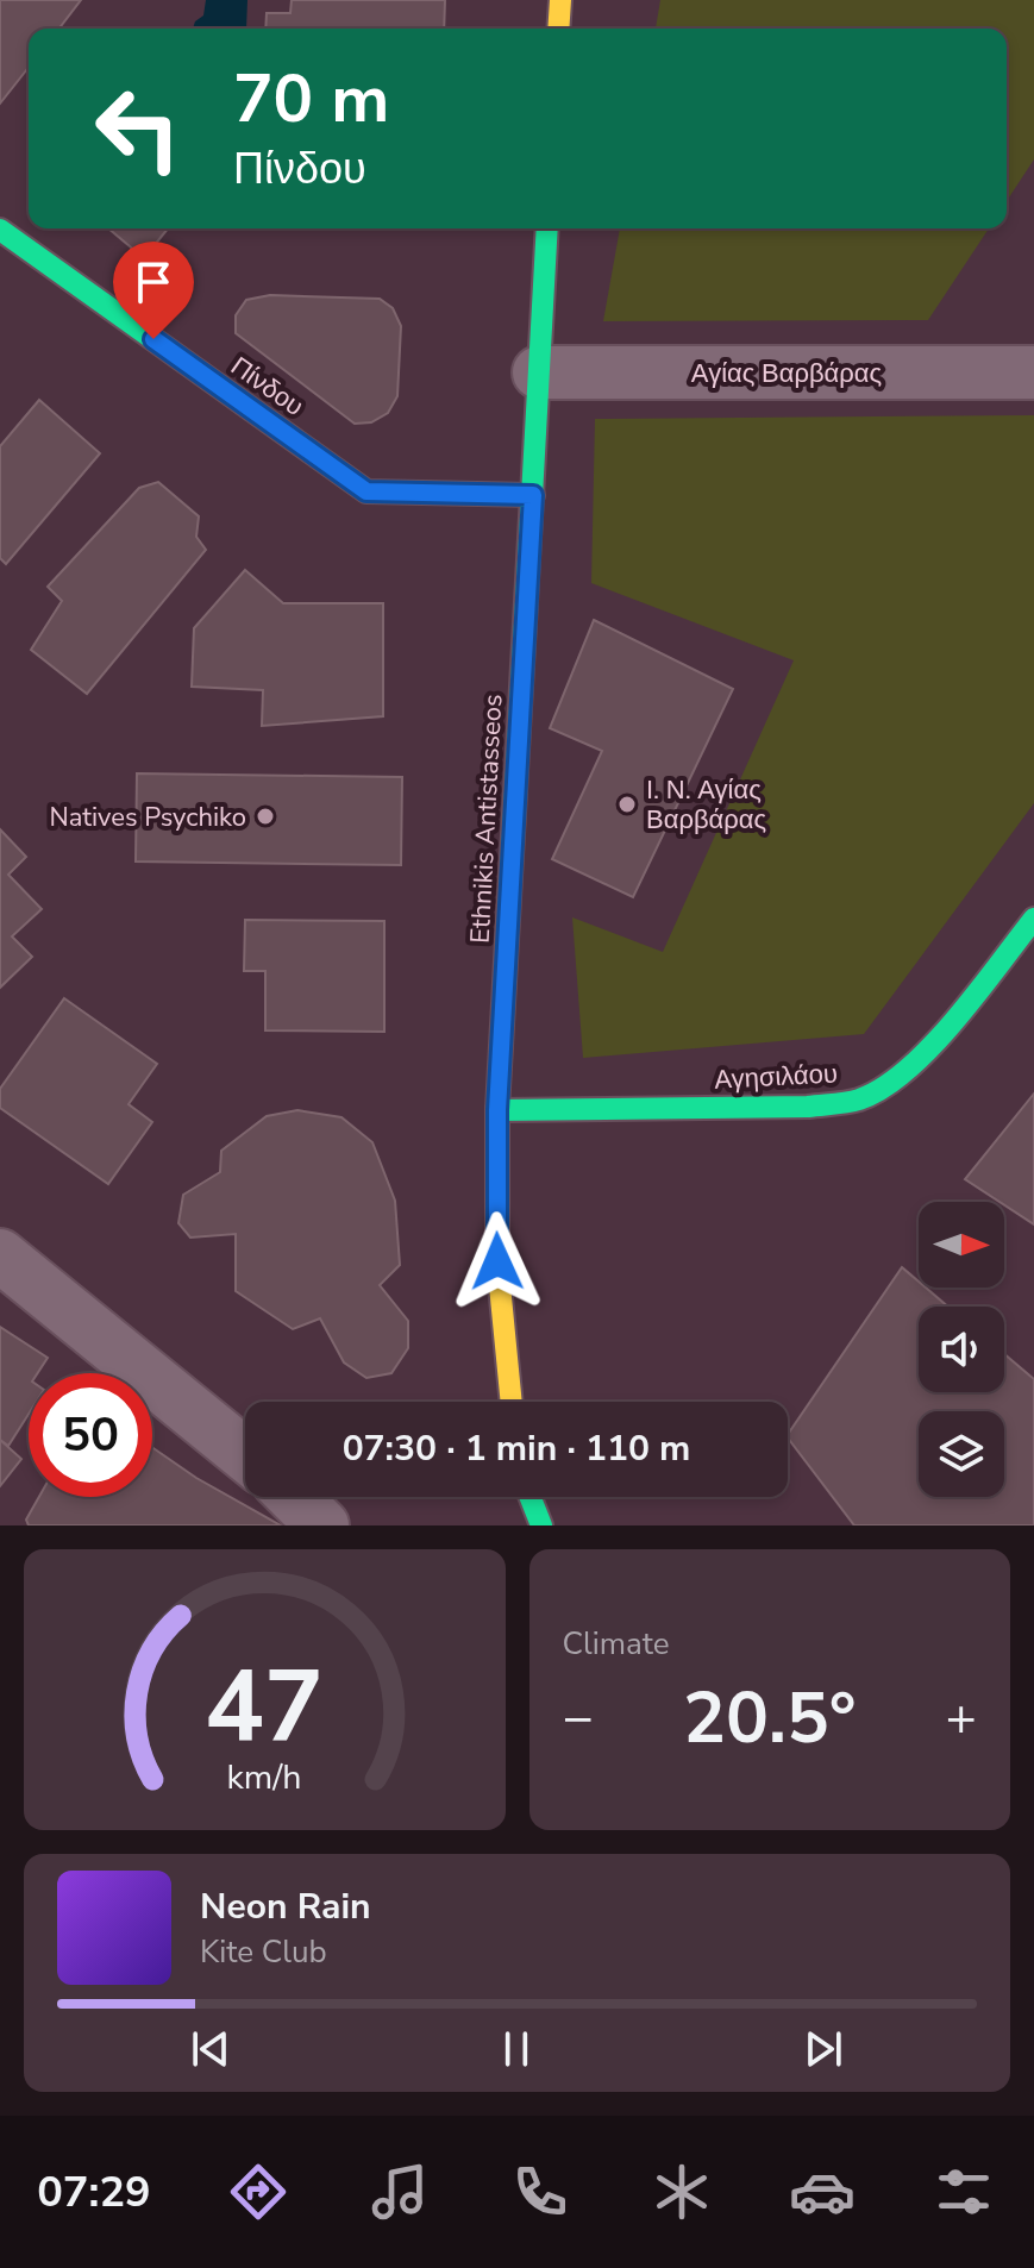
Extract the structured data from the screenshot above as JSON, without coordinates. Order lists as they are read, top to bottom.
{
  "streets": {
    "main road": ["Πίνδου", "Ethnikis Antistasseos", "Αγησιλάου"],
    "street": ["Αγίας Βαρβάρας"]
  },
  "crossings": [
    ["Αγίας Βαρβάρας", "Ethnikis Antistasseos"],
    ["Πίνδου", "Ethnikis Antistasseos"],
    ["Ethnikis Antistasseos", "Αγησιλάου"]
  ],
  "places": ["Ι. Ν. Αγίας Βαρβάρας", "Natives Psychiko"],
  "north": "right",
  "page": {
    "turn": ["70 m", "Πίνδου"],
    "limit": "50",
    "trip": "07:30 · 1 min · 110 m",
    "tile": "Climate",
    "heat": ["−", "20.5°", "+"],
    "song": ["Neon Rain", "Kite Club"],
    "tabs": "07:29",
    "gauge": ["47", "km/h"]
  }
}
